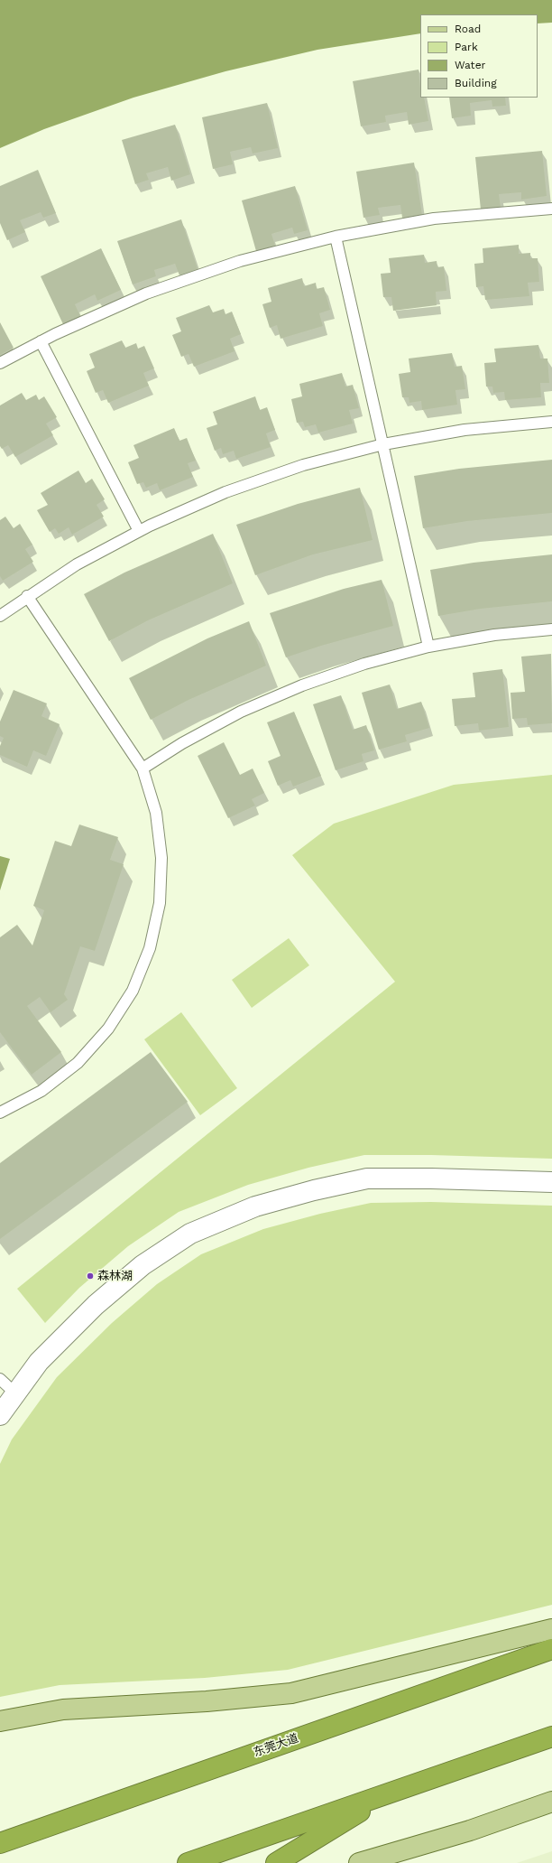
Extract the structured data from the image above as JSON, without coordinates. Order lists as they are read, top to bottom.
{
  "streets": {
    "highway": ["东莞大道"]
  },
  "places": ["森林湖"],
  "legend": [
    "Road",
    "Park",
    "Water",
    "Building"
  ]
}
